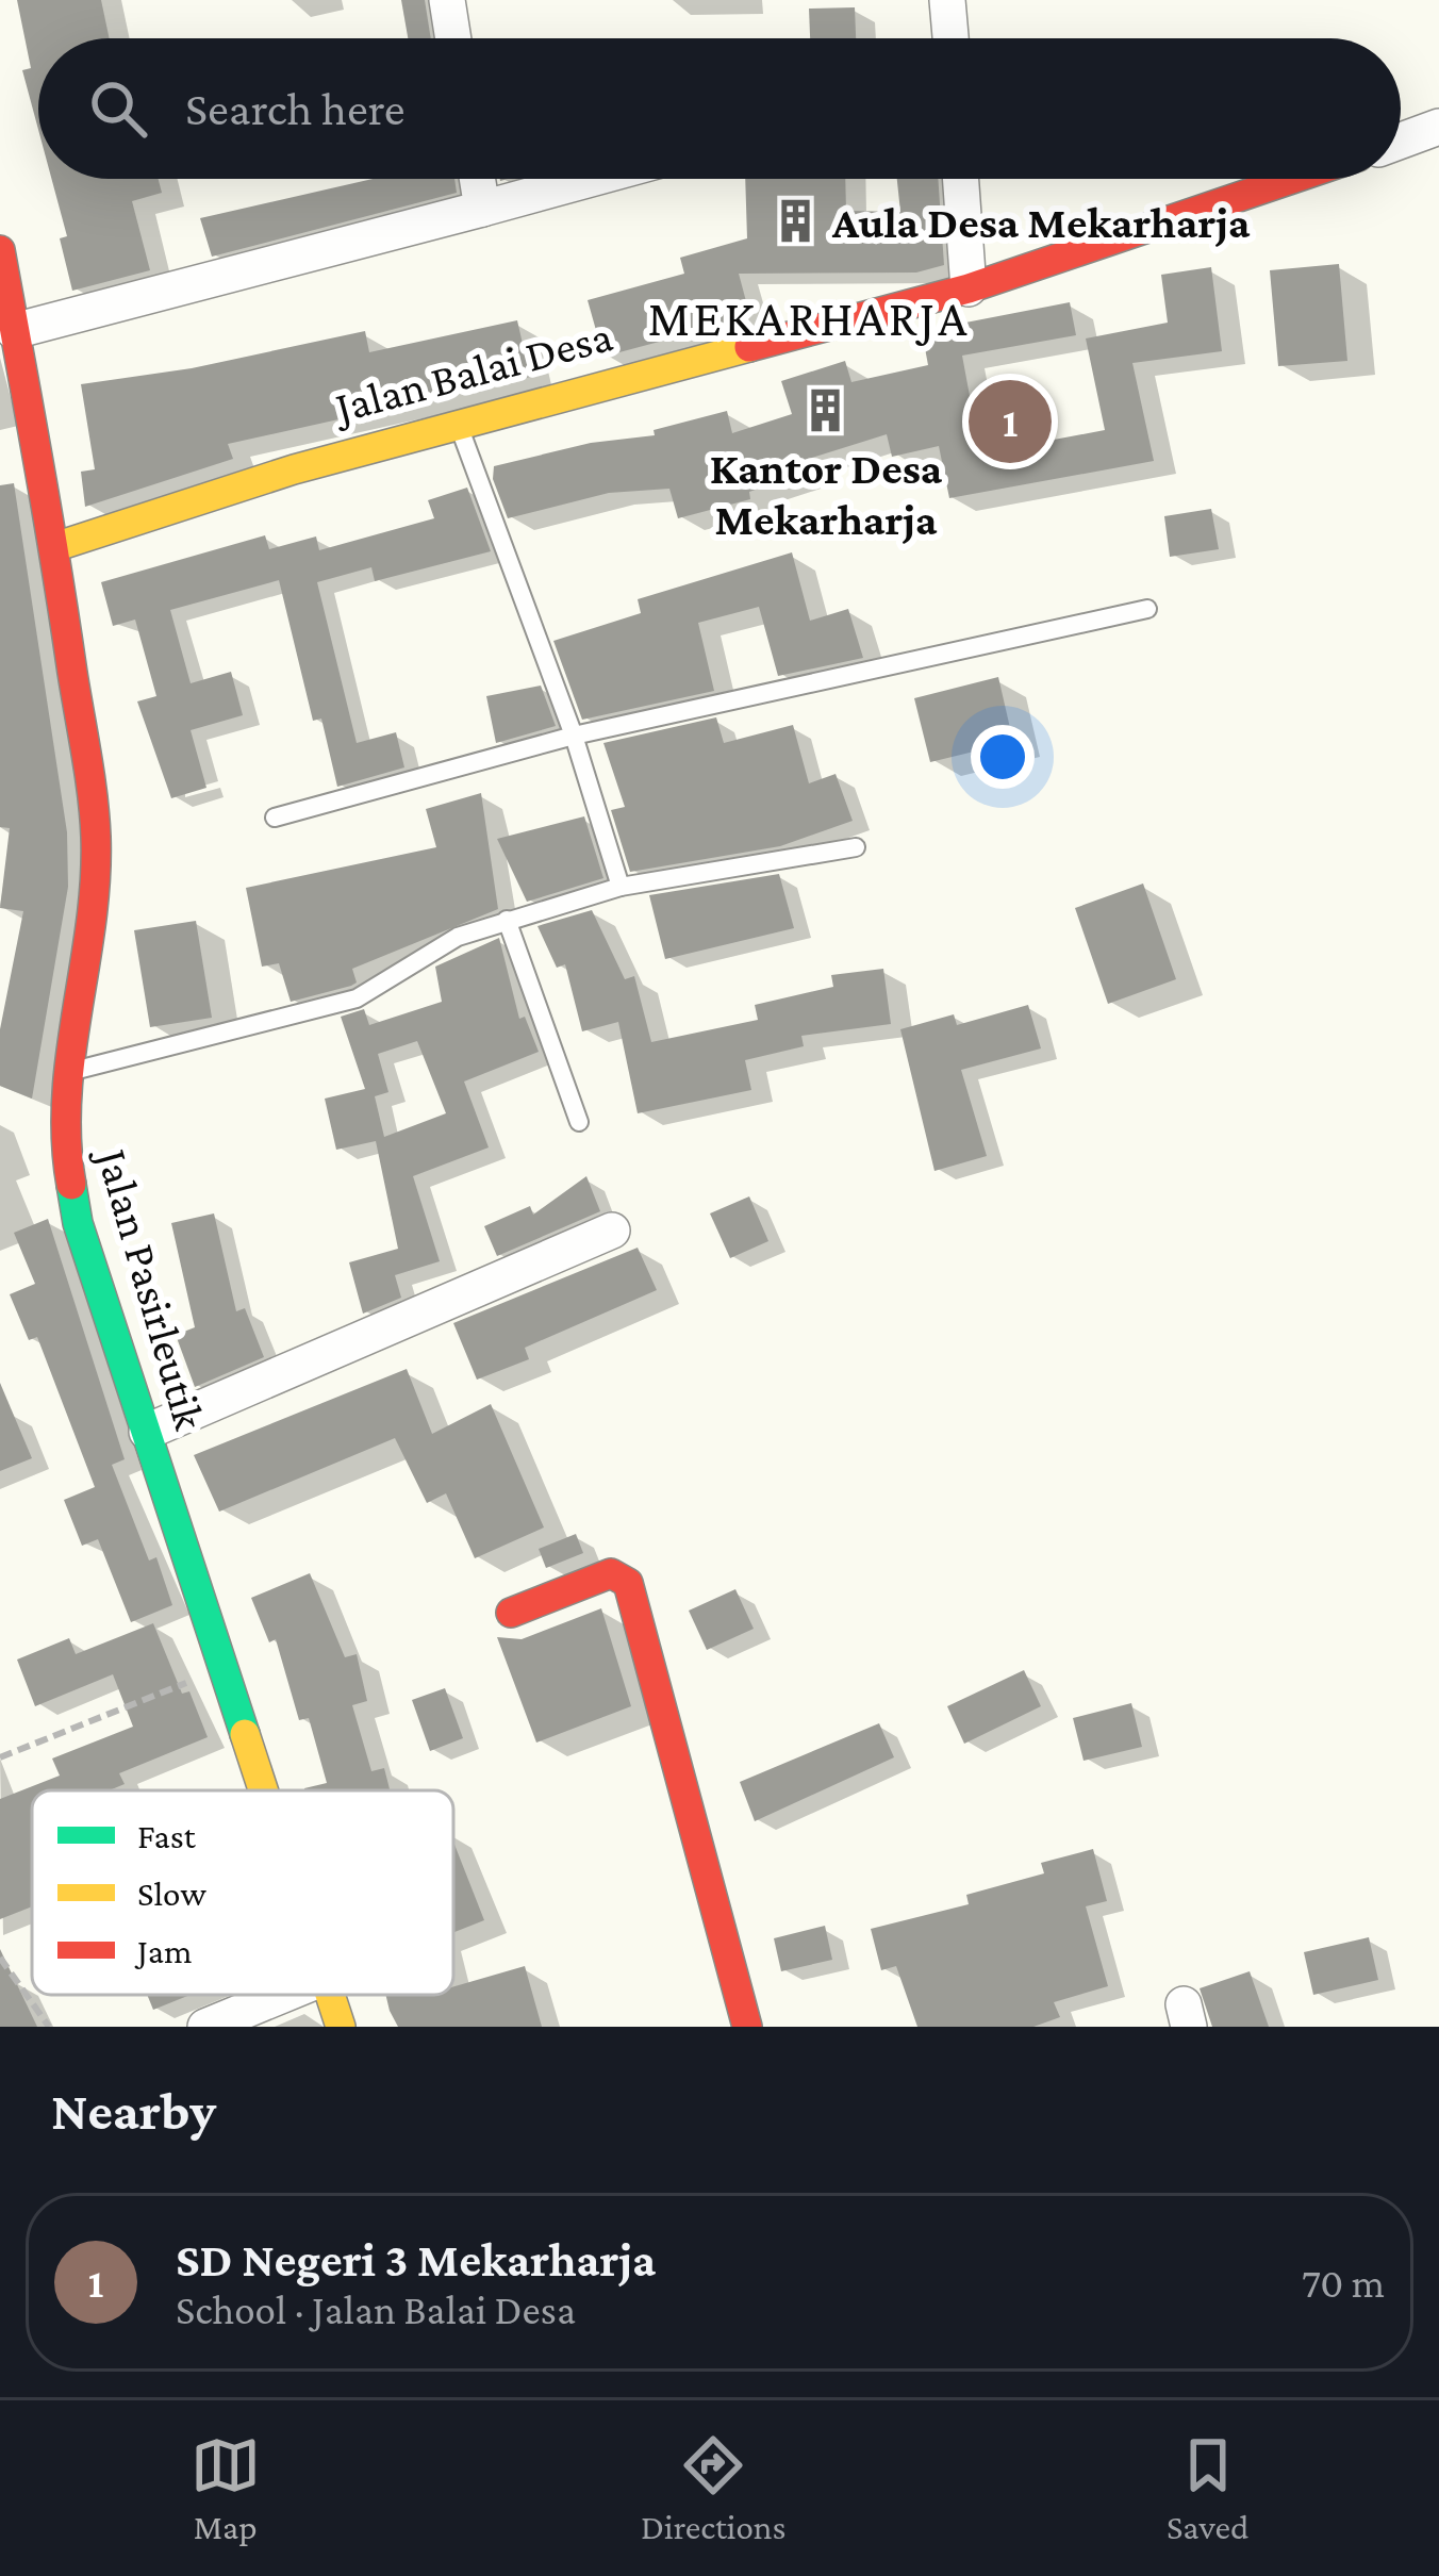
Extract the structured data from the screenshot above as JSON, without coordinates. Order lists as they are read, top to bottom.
{
  "streets": {
    "street": ["Jalan Balai Desa", "Jalan Pasirleutik"]
  },
  "crossings": [
    ["Jalan Balai Desa", "Jalan Pasirleutik"]
  ],
  "districts": ["MEKARHARJA"],
  "places": {
    "building": ["Aula Desa Mekarharja", "Kantor Desa Mekarharja"]
  },
  "legend": ["Fast", "Slow", "Jam"],
  "page": {
    "search": "Search here",
    "pins": "1",
    "heading": "Nearby",
    "list": [
      {
        "mark": "1",
        "name": "SD Negeri 3 Mekarharja",
        "note": "School · Jalan Balai Desa",
        "value": "70 m"
      }
    ],
    "nav": ["Map", "Directions", "Saved"]
  }
}
